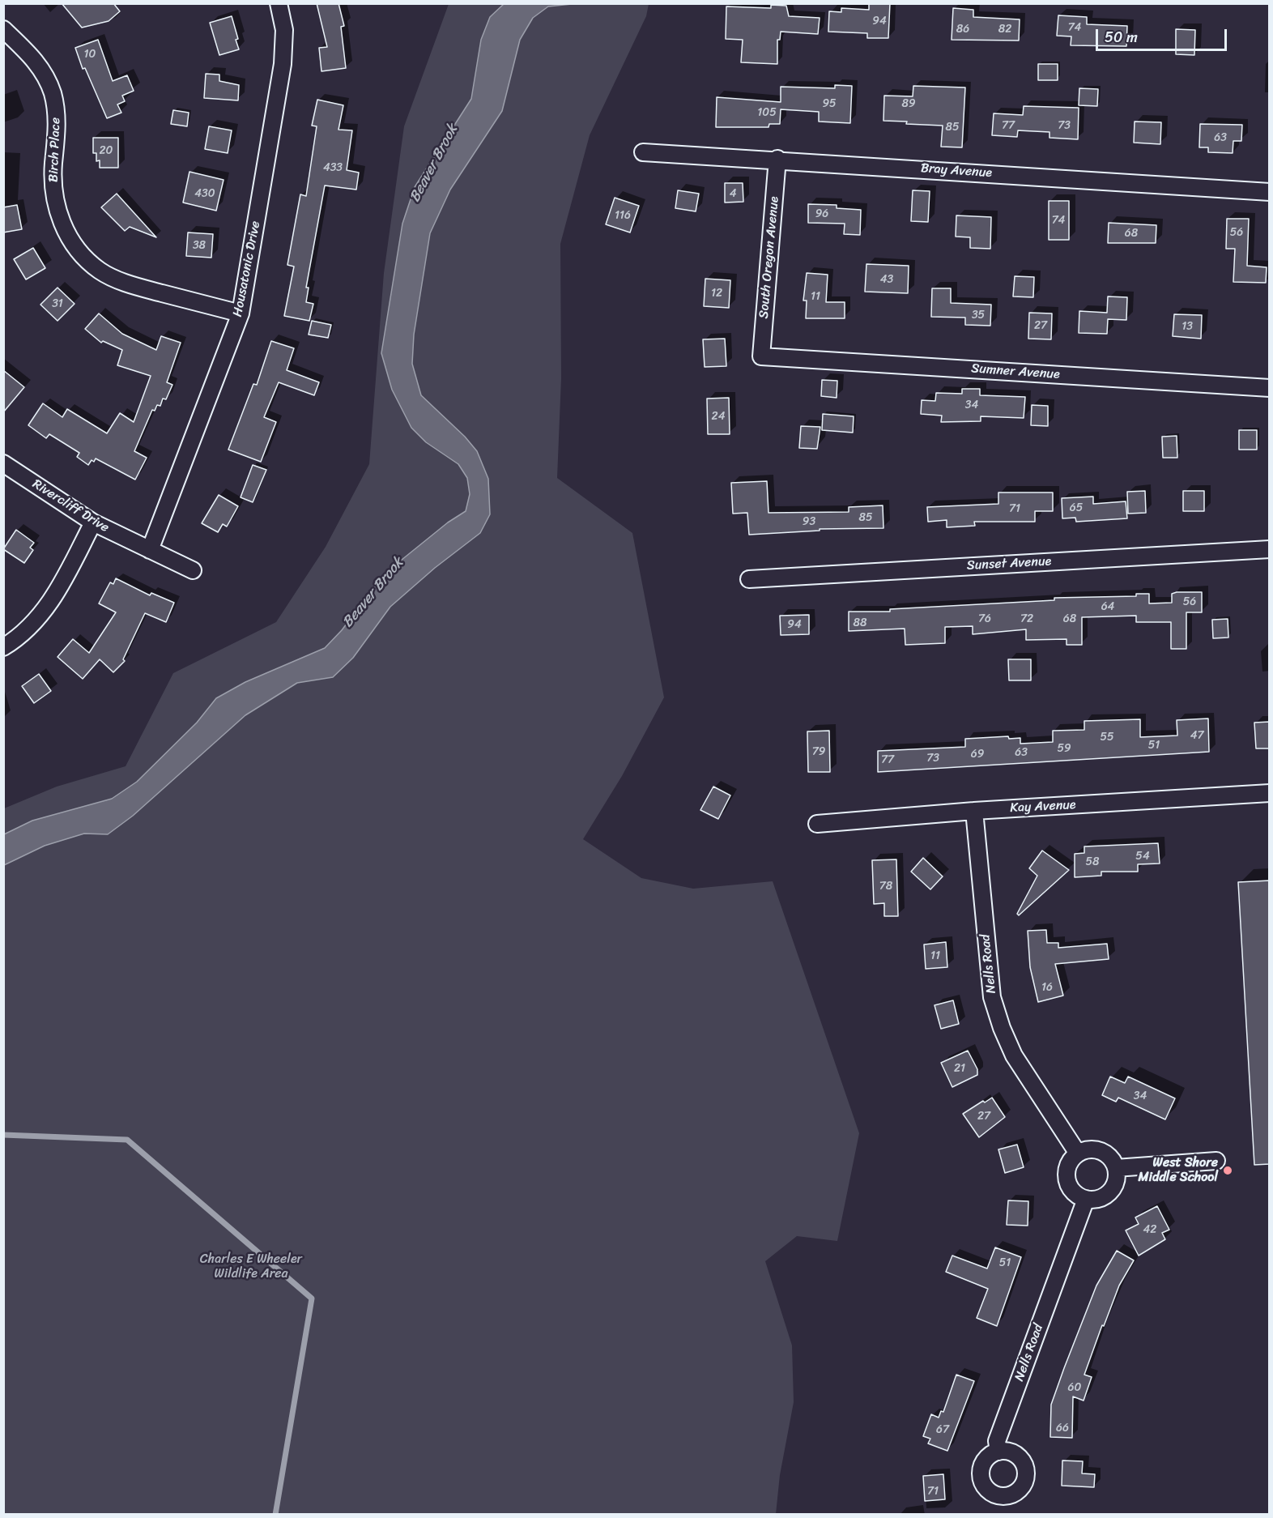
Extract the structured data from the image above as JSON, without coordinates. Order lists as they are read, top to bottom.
{
  "streets": {
    "street": [
      "Birch Place",
      "Bray Avenue",
      "South Oregon Avenue",
      "Housatonic Drive",
      "Sumner Avenue",
      "Rivercliff Drive",
      "Sunset Avenue",
      "Kay Avenue",
      "Nells Road"
    ]
  },
  "crossings": [
    ["Birch Place", "Housatonic Drive"],
    ["Bray Avenue", "South Oregon Avenue"],
    ["South Oregon Avenue", "Sumner Avenue"],
    ["Housatonic Drive", "Rivercliff Drive"],
    ["Kay Avenue", "Nells Road"]
  ],
  "water": ["Beaver Brook"],
  "parks": ["Charles E Wheeler Wildlife Area"],
  "places": ["West Shore Middle School"],
  "house_numbers": [
    "94",
    "74",
    "86",
    "82",
    "10",
    "95",
    "89",
    "105",
    "77",
    "73",
    "85",
    "63",
    "20",
    "433",
    "430",
    "4",
    "96",
    "116",
    "74",
    "56",
    "68",
    "38",
    "43",
    "12",
    "11",
    "31",
    "35",
    "27",
    "13",
    "34",
    "24",
    "65",
    "71",
    "85",
    "93",
    "56",
    "64",
    "76",
    "72",
    "68",
    "88",
    "94",
    "47",
    "55",
    "51",
    "59",
    "79",
    "63",
    "69",
    "73",
    "77",
    "54",
    "58",
    "78",
    "11",
    "16",
    "21",
    "34",
    "27",
    "42",
    "51",
    "60",
    "66",
    "67",
    "71"
  ],
  "scale_bar": "50 m"
}
